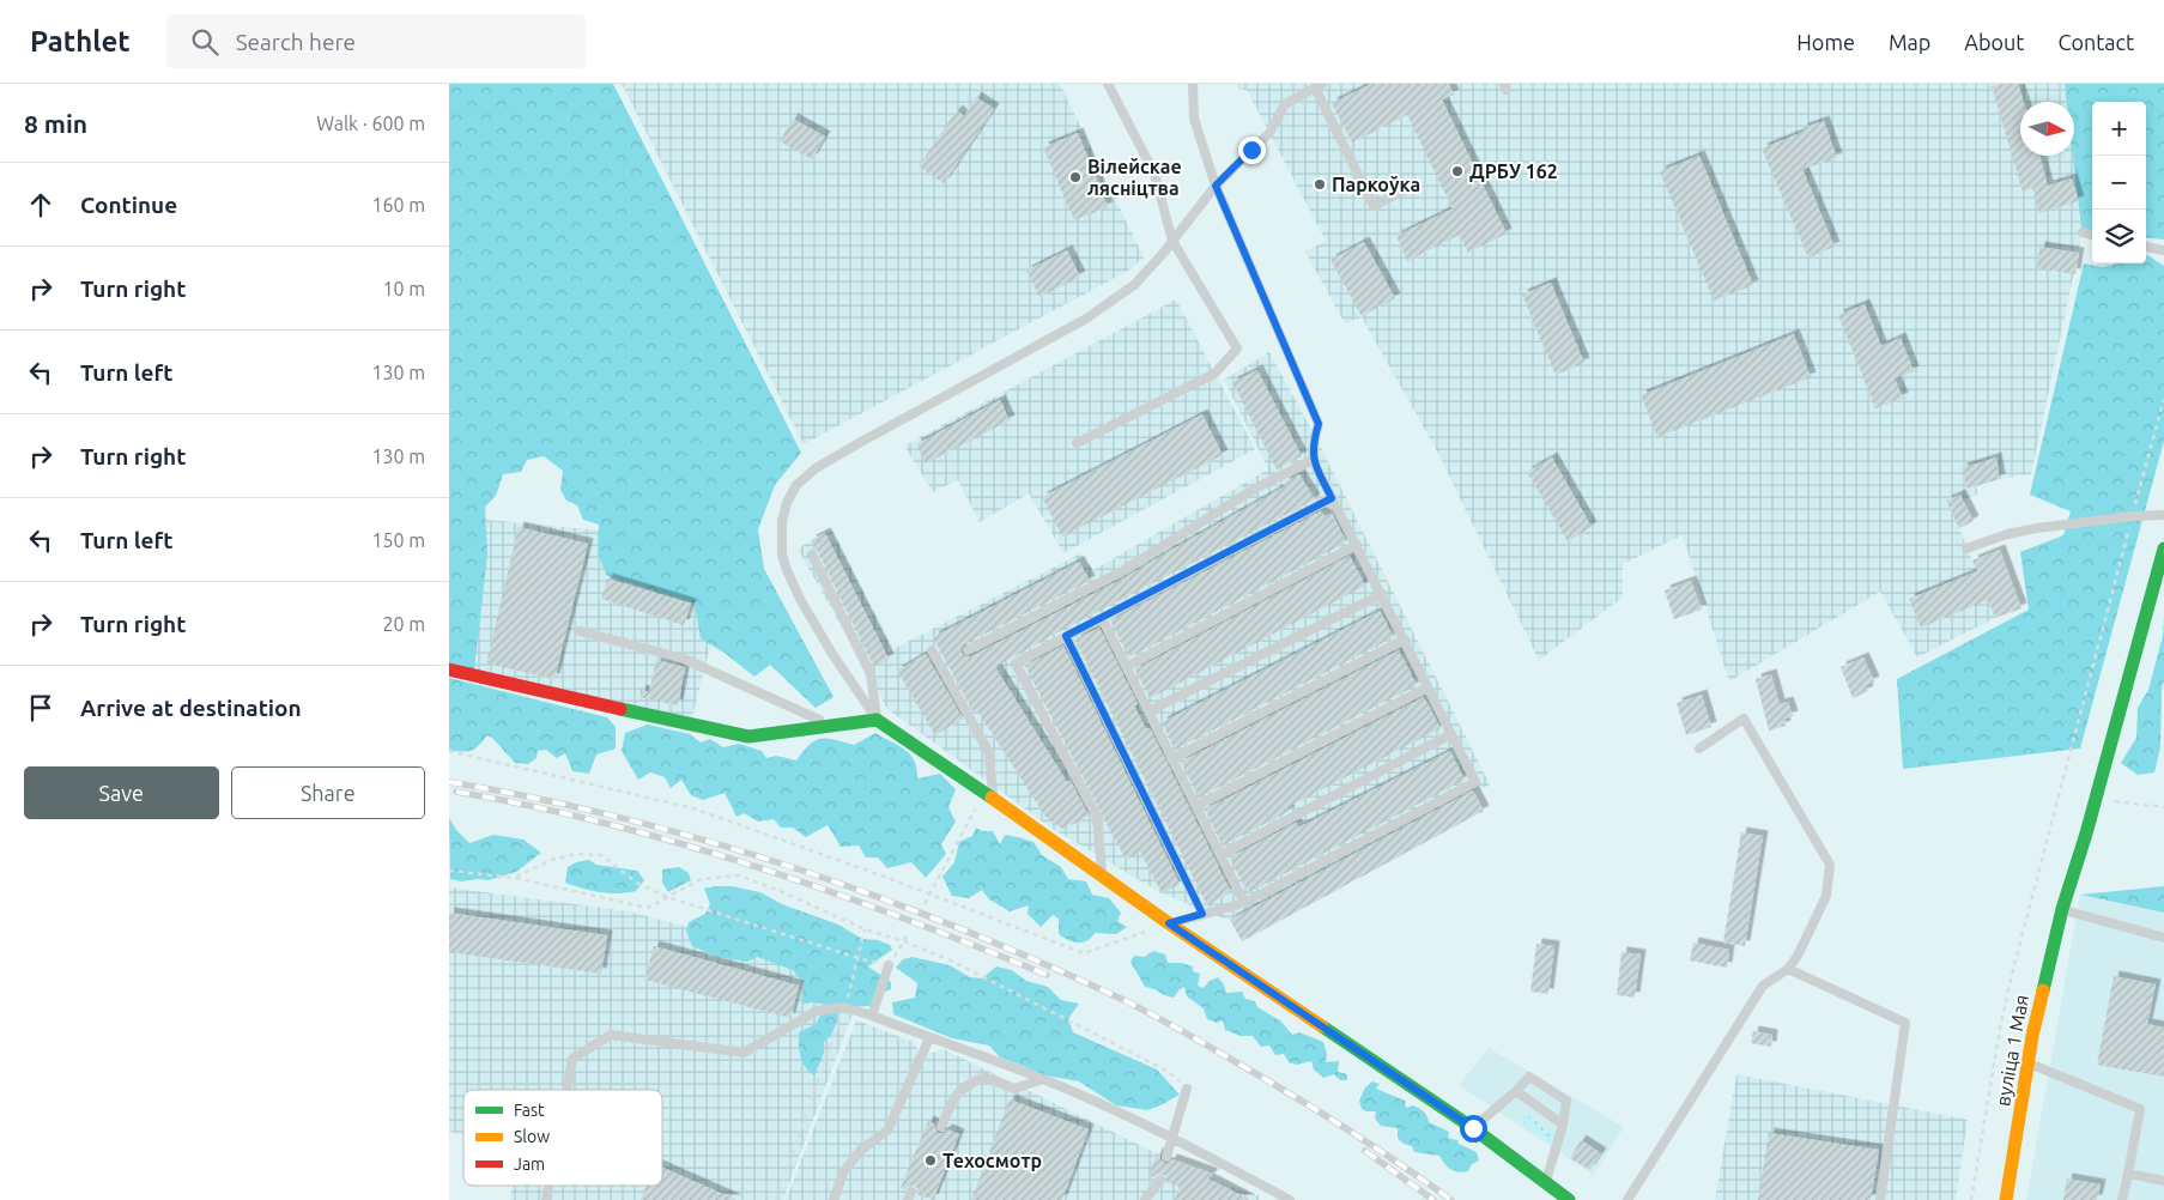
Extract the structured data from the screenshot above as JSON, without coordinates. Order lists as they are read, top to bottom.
{
  "streets": {
    "street": ["вуліца 1 Мая"]
  },
  "places": [
    "ДРБУ 162",
    "Вілейскае лясніцтва",
    "Паркоўка",
    "Техосмотр"
  ],
  "legend": ["Fast", "Slow", "Jam"],
  "north": "right",
  "page": {
    "header": "Pathlet",
    "search": "Search here",
    "nav": [
      "Home",
      "Map",
      "About",
      "Contact"
    ],
    "heading": ["8 min", "Walk · 600 m"],
    "map_buttons": ["+", "−"],
    "list": [
      ["Continue", "160 m"],
      ["Turn right", "10 m"],
      ["Turn left", "130 m"],
      ["Turn right", "130 m"],
      ["Turn left", "150 m"],
      ["Turn right", "20 m"],
      "Arrive at destination"
    ],
    "buttons": ["Save", "Share"]
  }
}
